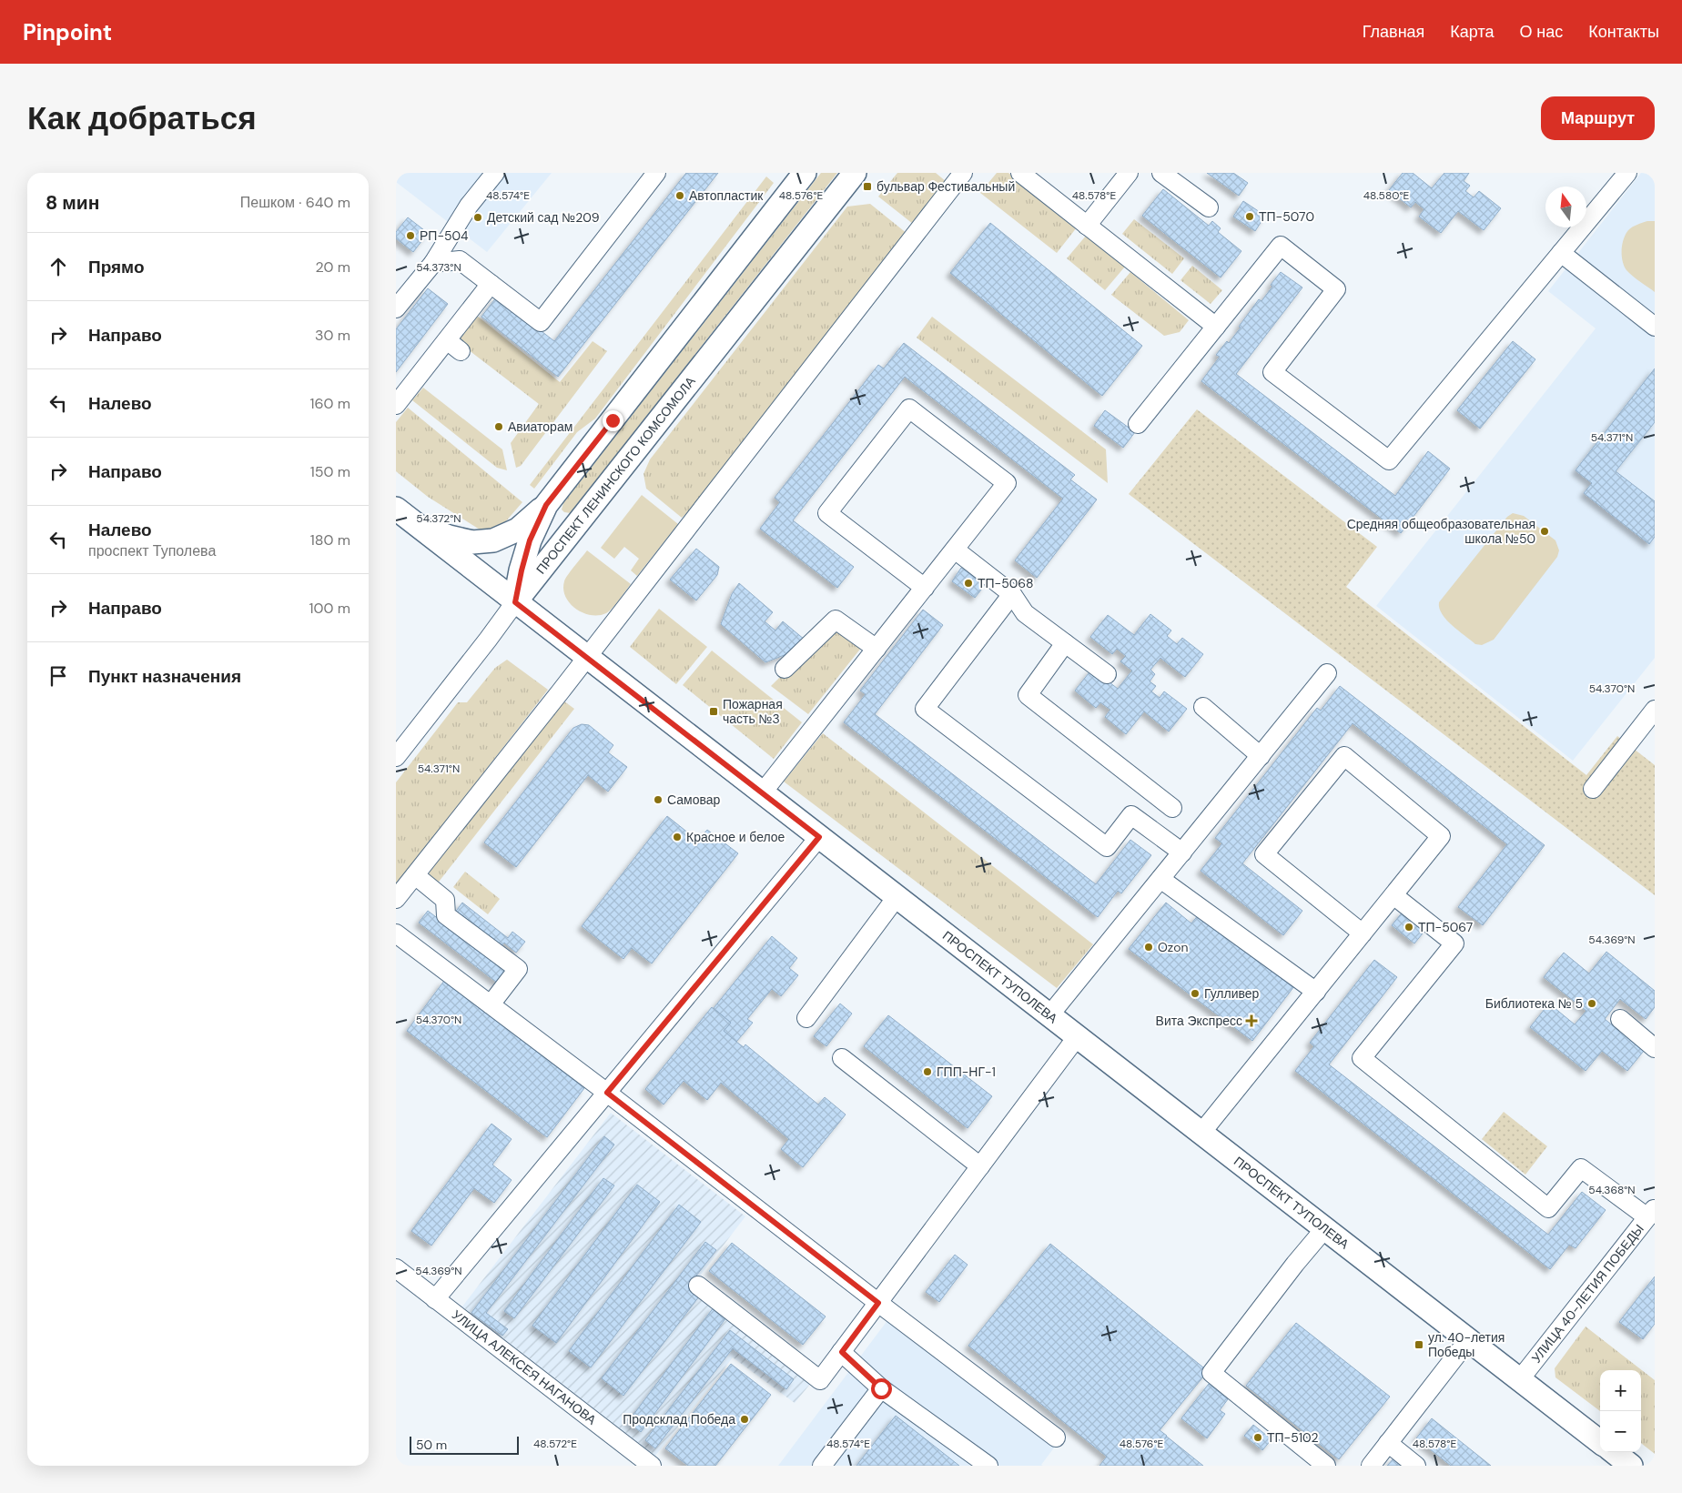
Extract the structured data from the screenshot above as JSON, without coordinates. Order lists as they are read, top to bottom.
{
  "streets": {
    "main road": ["ПРОСПЕКТ ЛЕНИНСКОГО КОМСОМОЛА", "ПРОСПЕКТ ТУПОЛЕВА"],
    "street": ["УЛИЦА 40-ЛЕТИЯ ПОБЕДЫ", "УЛИЦА АЛЕКСЕЯ НАГАНОВА"]
  },
  "crossings": [
    ["ПРОСПЕКТ ЛЕНИНСКОГО КОМСОМОЛА", "ПРОСПЕКТ ТУПОЛЕВА"],
    ["ПРОСПЕКТ ТУПОЛЕВА", "УЛИЦА 40-ЛЕТИЯ ПОБЕДЫ"]
  ],
  "places": {
    "transit": ["бульвар Фестивальный", "Пожарная часть №3", "ул. 40-летия Победы"],
    "other": [
      "Автопластик",
      "ТП-5070",
      "Детский сад №209",
      "РП-504",
      "Авиаторам",
      "Средняя общеобразовательная школа №50",
      "ТП-5068",
      "Самовар",
      "Красное и белое",
      "ТП-5067",
      "Ozon",
      "Гулливер",
      "Библиотека № 5",
      "ГПП-НГ-1",
      "Продсклад Победа",
      "ТП-5102"
    ],
    "health": ["Вита Экспресс"]
  },
  "scale_bar": "50 m",
  "north": "top",
  "page": {
    "header": "Pinpoint",
    "nav": [
      "Главная",
      "Карта",
      "О нас",
      "Контакты"
    ],
    "buttons": "Маршрут",
    "title": "Как добраться",
    "heading": ["8 мин", "Пешком · 640 m"],
    "list": [
      ["Прямо", "20 m"],
      ["Направо", "30 m"],
      ["Налево", "160 m"],
      ["Направо", "150 m"],
      ["Налево", "проспект Туполева", "180 m"],
      ["Направо", "100 m"],
      "Пункт назначения"
    ],
    "map_buttons": ["+", "−"],
    "scale": "50 m"
  },
  "coordinates": [
    "48.574°E",
    "48.576°E",
    "48.578°E",
    "48.580°E",
    "54.373°N",
    "54.371°N",
    "54.372°N",
    "54.370°N",
    "54.369°N",
    "54.368°N",
    "48.572°E"
  ]
}
